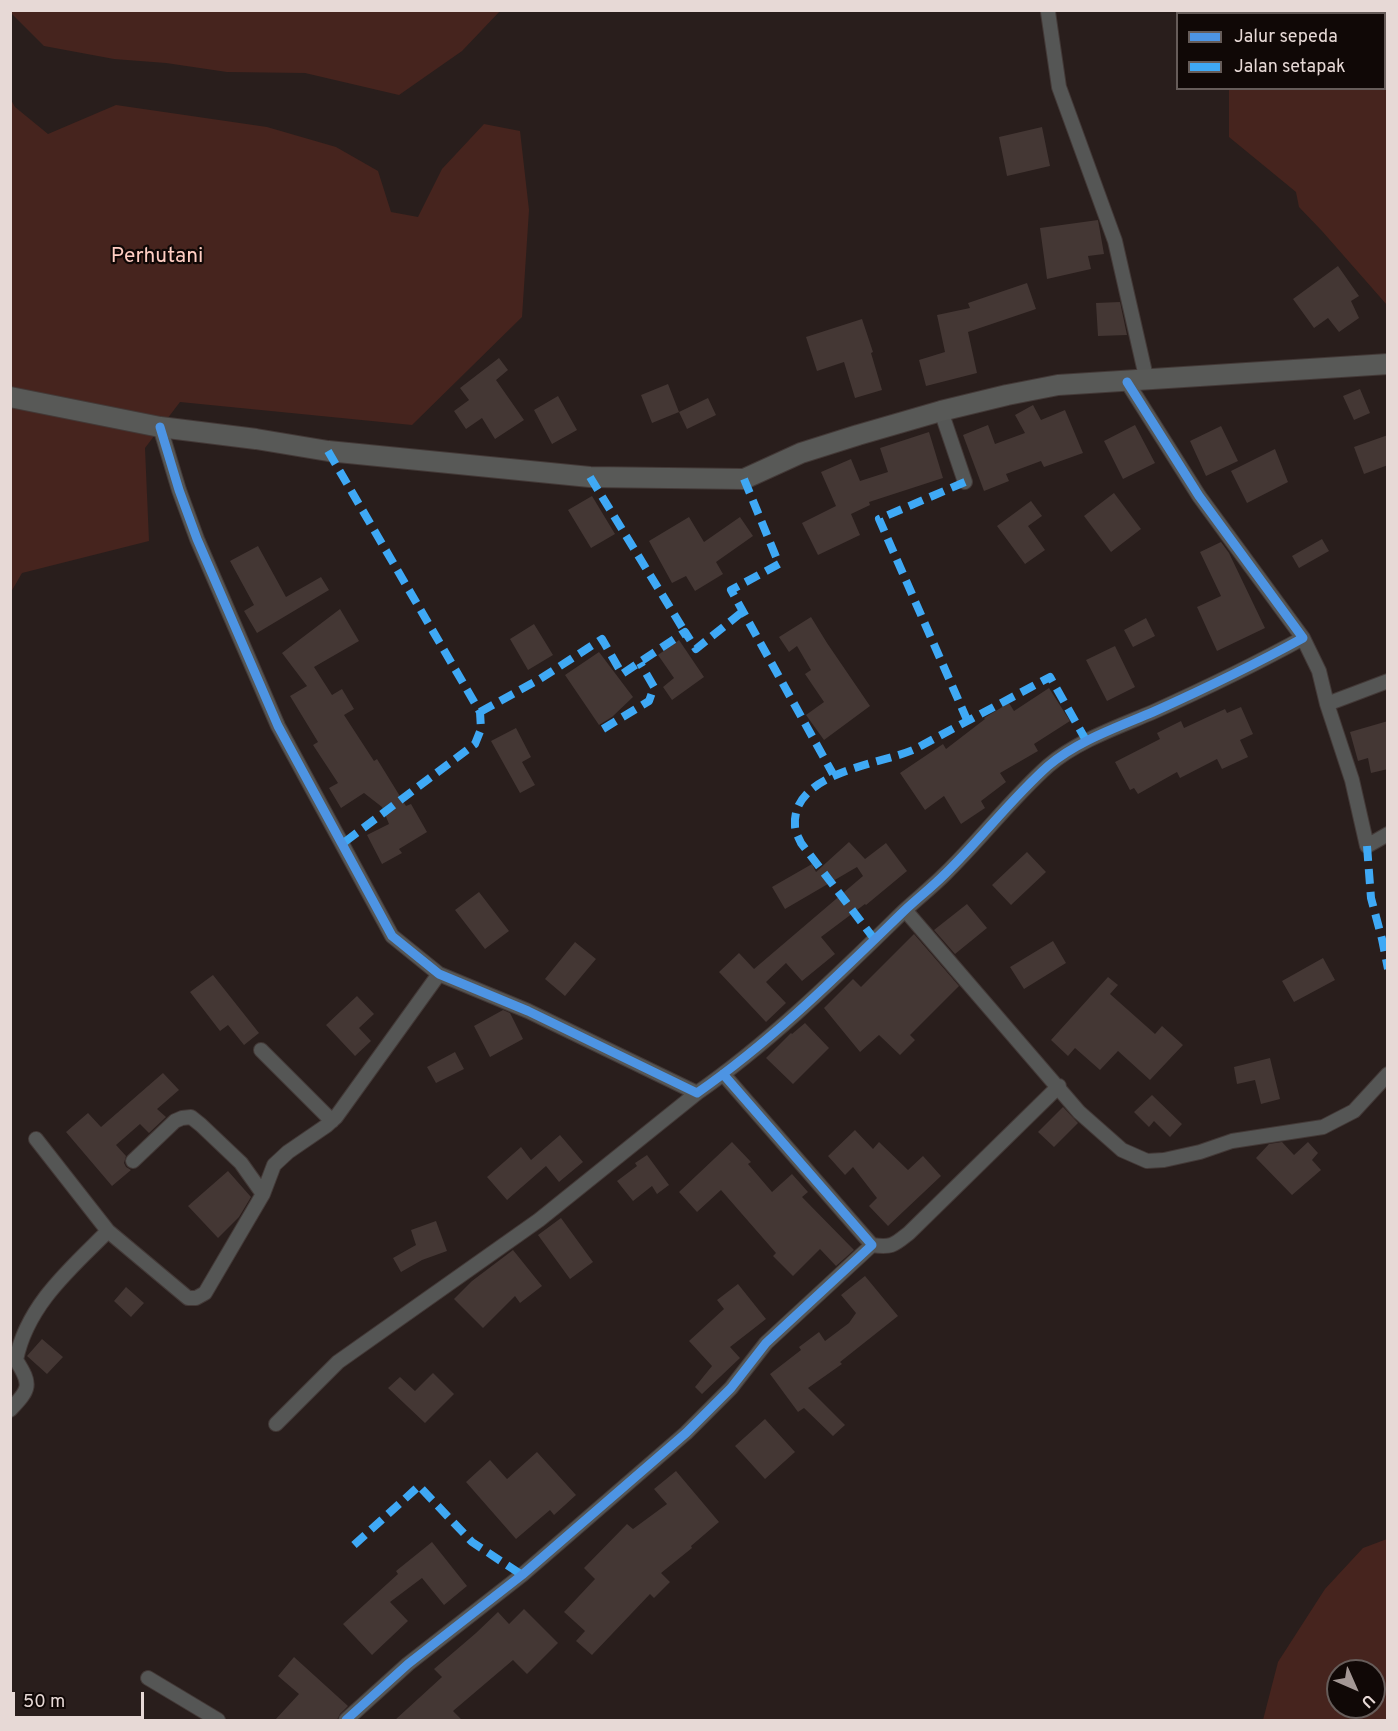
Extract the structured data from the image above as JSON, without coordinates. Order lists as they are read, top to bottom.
{
  "parks": ["Perhutani"],
  "legend": ["Jalur sepeda", "Jalan setapak"],
  "scale_bar": "50 m",
  "north": "bottom right"
}
